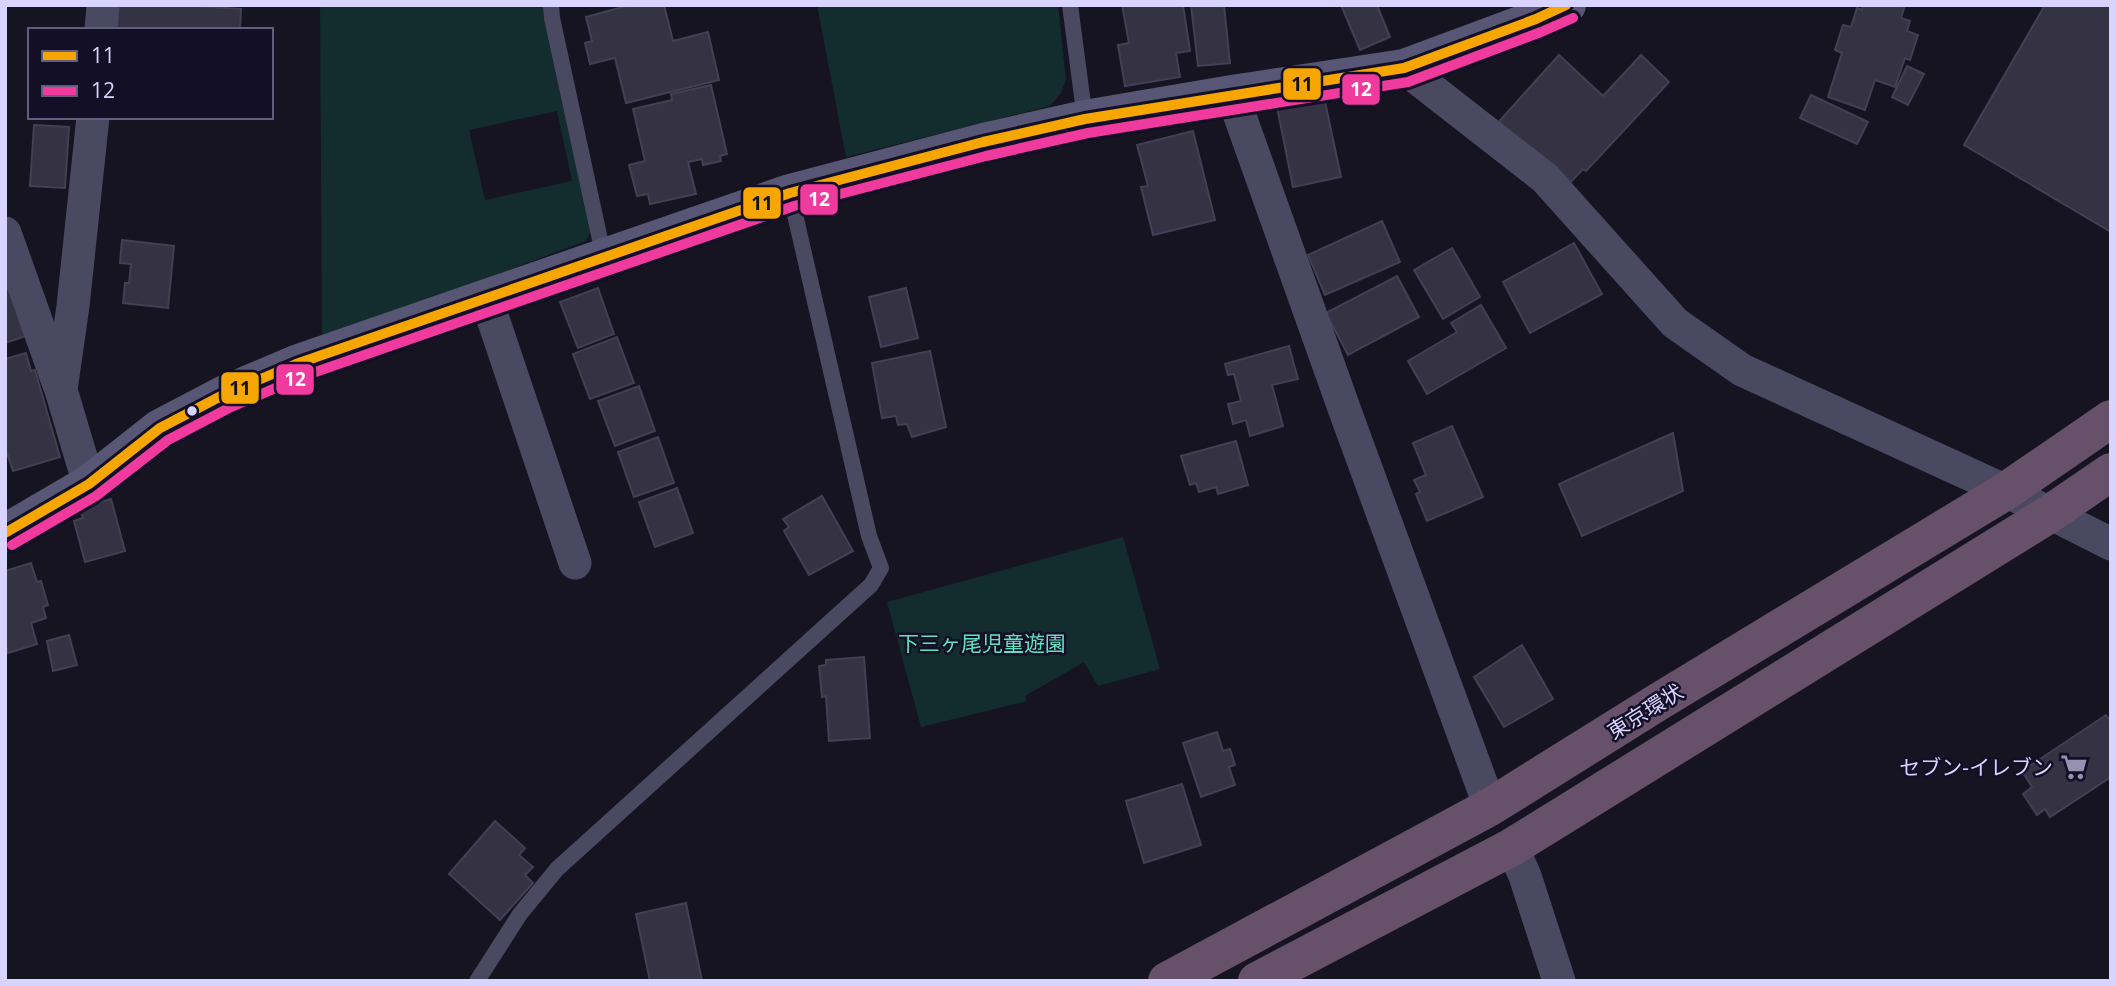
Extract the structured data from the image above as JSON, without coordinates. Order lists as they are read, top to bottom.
{
  "streets": {
    "highway": ["東京環状"]
  },
  "parks": ["下三ヶ尾児童遊園"],
  "places": {
    "supermarket": ["セブン-イレブン"]
  },
  "lines": ["transit line 11", "transit line 12"],
  "legend": ["11", "12"]
}
